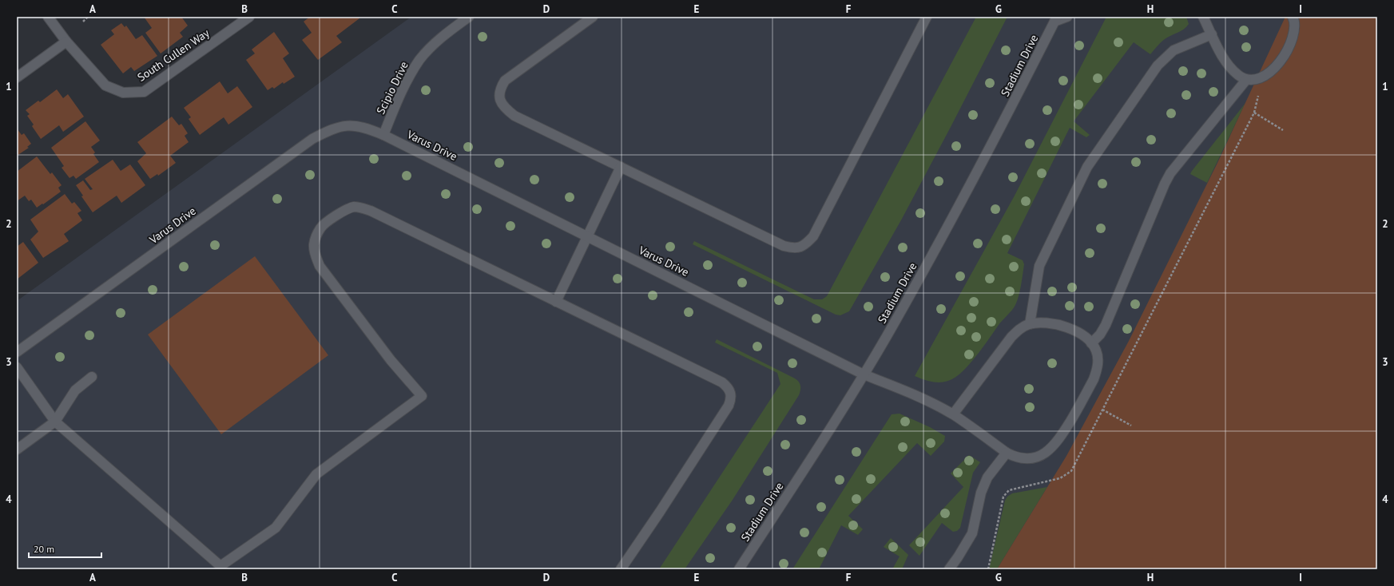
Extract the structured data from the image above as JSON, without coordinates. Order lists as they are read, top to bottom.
{
  "streets": {
    "street": [
      "South Cullen Way",
      "Stadium Drive",
      "Scipio Drive",
      "Varus Drive"
    ]
  },
  "crossings": [
    ["Stadium Drive", "Varus Drive"],
    ["Scipio Drive", "Varus Drive"]
  ],
  "scale_bar": "20 m",
  "grid": {
    "columns": [
      "A",
      "B",
      "C",
      "D",
      "E",
      "F",
      "G",
      "H",
      "I"
    ],
    "rows": [
      "1",
      "2",
      "3",
      "4"
    ]
  }
}
